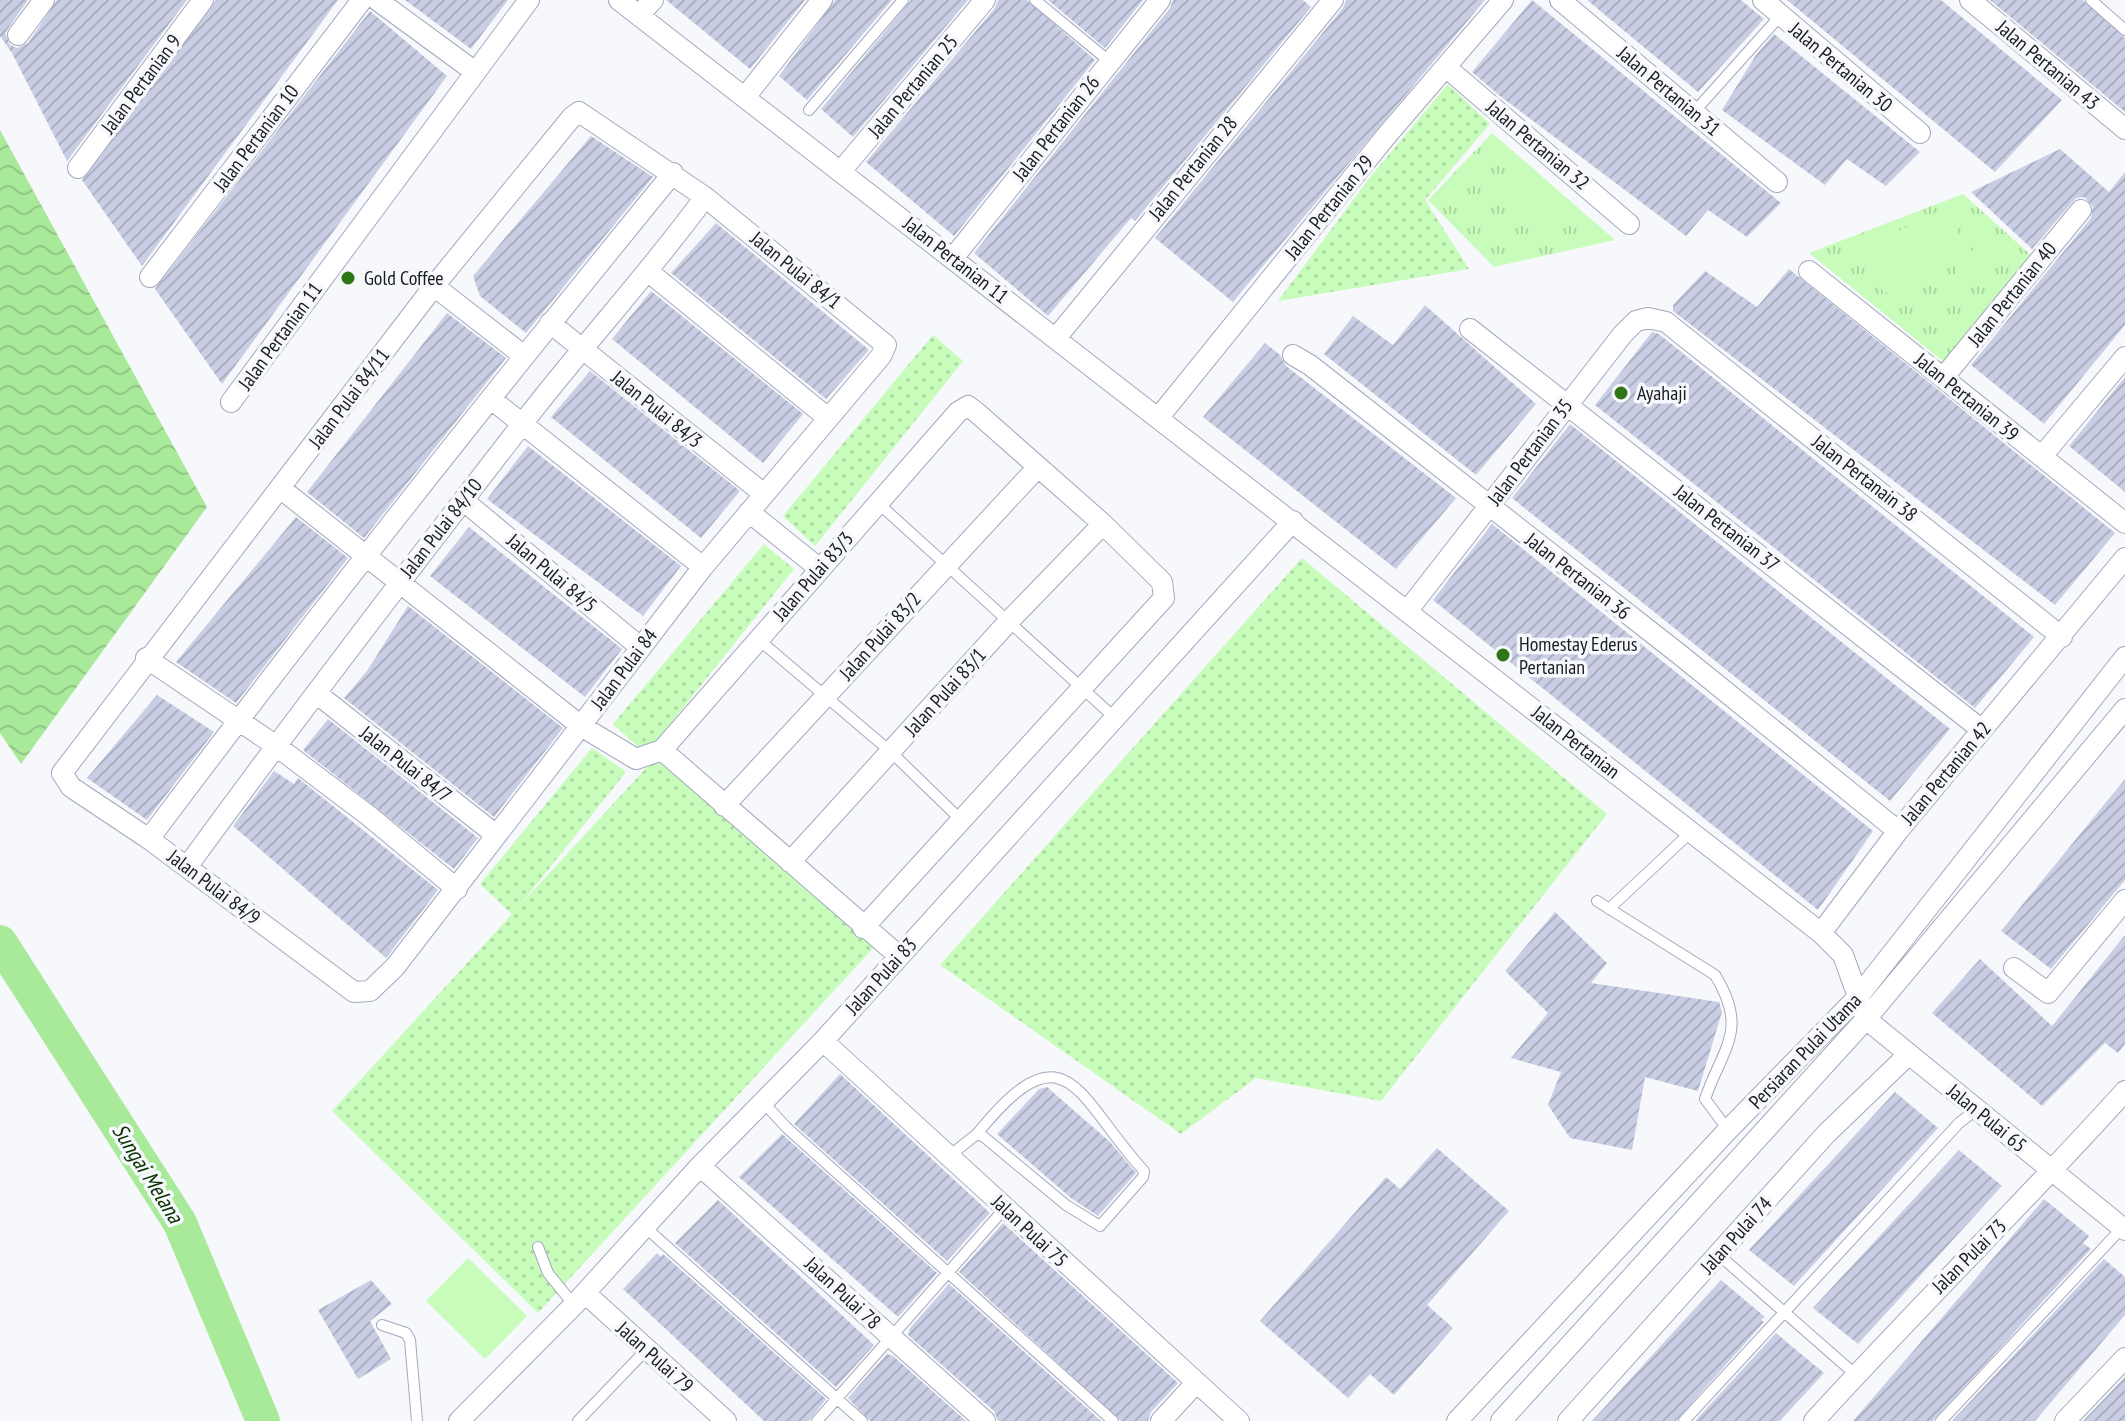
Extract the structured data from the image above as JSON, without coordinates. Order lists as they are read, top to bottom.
{
  "streets": {
    "street": [
      "Jalan Pertanian 43",
      "Jalan Pertanian 30",
      "Jalan Pertanian 9",
      "Jalan Pertanian 25",
      "Jalan Pertanian 31",
      "Jalan Pertanian 26",
      "Jalan Pertanian 10",
      "Jalan Pertanian 32",
      "Jalan Pertanian 28",
      "Jalan Pertanian 29",
      "Jalan Pertanian 11",
      "Jalan Pulai 84/1",
      "Jalan Pertanian 40",
      "Jalan Pertanian 39",
      "Jalan Pulai 84/11",
      "Jalan Pulai 84/3",
      "Jalan Pertanian 35",
      "Jalan Pertanain 38",
      "Jalan Pulai 84/10",
      "Jalan Pertanian 37",
      "Jalan Pulai 84/5",
      "Jalan Pulai 83/3",
      "Jalan Pertanian 36",
      "Jalan Pulai 83/2",
      "Jalan Pulai 84",
      "Jalan Pulai 83/1",
      "Jalan Pertanian",
      "Jalan Pulai 84/7",
      "Jalan Pertanian 42",
      "Jalan Pulai 84/9",
      "Jalan Pulai 83",
      "Persiaran Pulai Utama",
      "Jalan Pulai 65",
      "Jalan Pulai 75",
      "Jalan Pulai 74",
      "Jalan Pulai 73",
      "Jalan Pulai 78",
      "Jalan Pulai 79"
    ]
  },
  "crossings": [
    ["Jalan Pertanian 25", "Jalan Pertanian 11"],
    ["Jalan Pertanian 26", "Jalan Pertanian 11"],
    ["Jalan Pertanian 32", "Jalan Pertanian 29"],
    ["Jalan Pertanian 28", "Jalan Pertanian 11"],
    ["Jalan Pertanian 29", "Jalan Pertanian 11"],
    ["Jalan Pertanian 11", "Jalan Pertanian"],
    ["Jalan Pertanian 11", "Jalan Pulai 83"],
    ["Jalan Pulai 84/1", "Jalan Pulai 84/11"],
    ["Jalan Pulai 84/1", "Jalan Pulai 84/10"],
    ["Jalan Pulai 84/1", "Jalan Pulai 84"],
    ["Jalan Pertanian 40", "Jalan Pertanian 39"],
    ["Jalan Pulai 84/11", "Jalan Pulai 84/10"],
    ["Jalan Pulai 84/11", "Jalan Pulai 84/9"],
    ["Jalan Pulai 84/3", "Jalan Pulai 84/10"],
    ["Jalan Pulai 84/3", "Jalan Pulai 84"],
    ["Jalan Pertanian 35", "Jalan Pertanain 38"],
    ["Jalan Pertanian 35", "Jalan Pertanian 37"],
    ["Jalan Pertanian 35", "Jalan Pertanian 36"],
    ["Jalan Pertanian 35", "Jalan Pertanian"],
    ["Jalan Pertanain 38", "Jalan Pertanian 42"],
    ["Jalan Pulai 84/10", "Jalan Pulai 84/5"],
    ["Jalan Pulai 84/10", "Jalan Pulai 84/7"],
    ["Jalan Pulai 84/10", "Jalan Pulai 84/9"],
    ["Jalan Pertanian 37", "Jalan Pertanian 42"],
    ["Jalan Pulai 84/5", "Jalan Pulai 84"],
    ["Jalan Pulai 83/3", "Jalan Pulai 83/2"],
    ["Jalan Pertanian 36", "Jalan Pertanian 42"],
    ["Jalan Pulai 84", "Jalan Pulai 84/7"],
    ["Jalan Pulai 84", "Jalan Pulai 84/9"],
    ["Jalan Pertanian", "Jalan Pertanian 42"],
    ["Jalan Pertanian", "Jalan Pulai 83"],
    ["Jalan Pulai 83", "Jalan Pulai 75"],
    ["Jalan Pulai 83", "Jalan Pulai 78"],
    ["Jalan Pulai 83", "Jalan Pulai 79"],
    ["Persiaran Pulai Utama", "Jalan Pulai 65"],
    ["Jalan Pulai 65", "Jalan Pulai 74"],
    ["Jalan Pulai 65", "Jalan Pulai 73"]
  ],
  "water": ["Sungai Melana"],
  "places": ["Gold Coffee", "Ayahaji", "Homestay Ederus Pertanian"]
}
